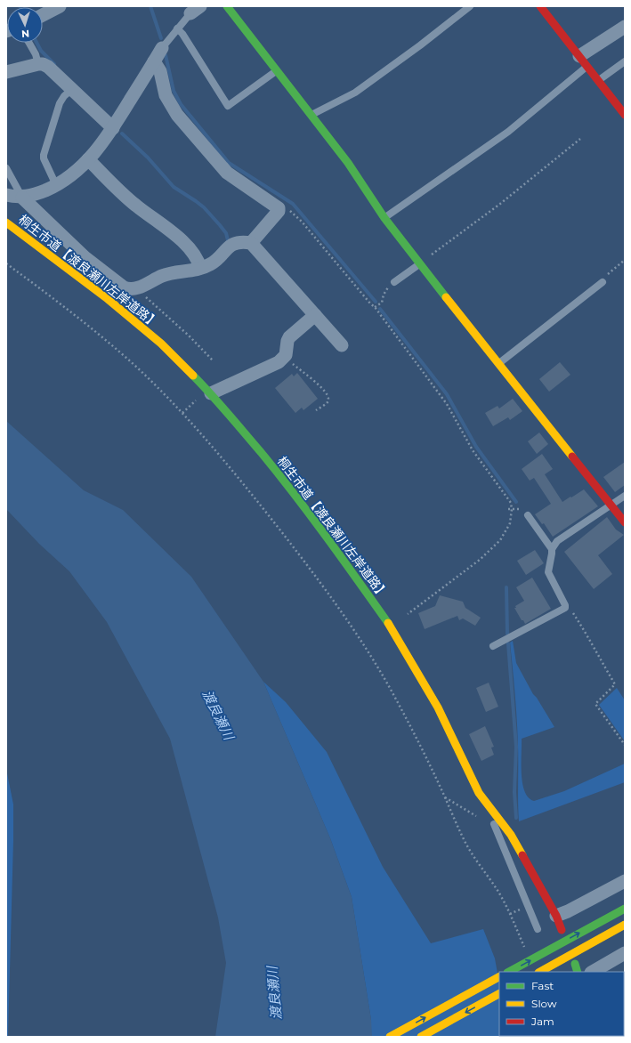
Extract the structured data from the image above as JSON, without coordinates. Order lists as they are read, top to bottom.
{
  "streets": {
    "main road": ["桐生市道【渡良瀬川左岸道路】"]
  },
  "water": ["渡良瀬川"],
  "legend": ["Fast", "Slow", "Jam"],
  "north": "bottom"
}
